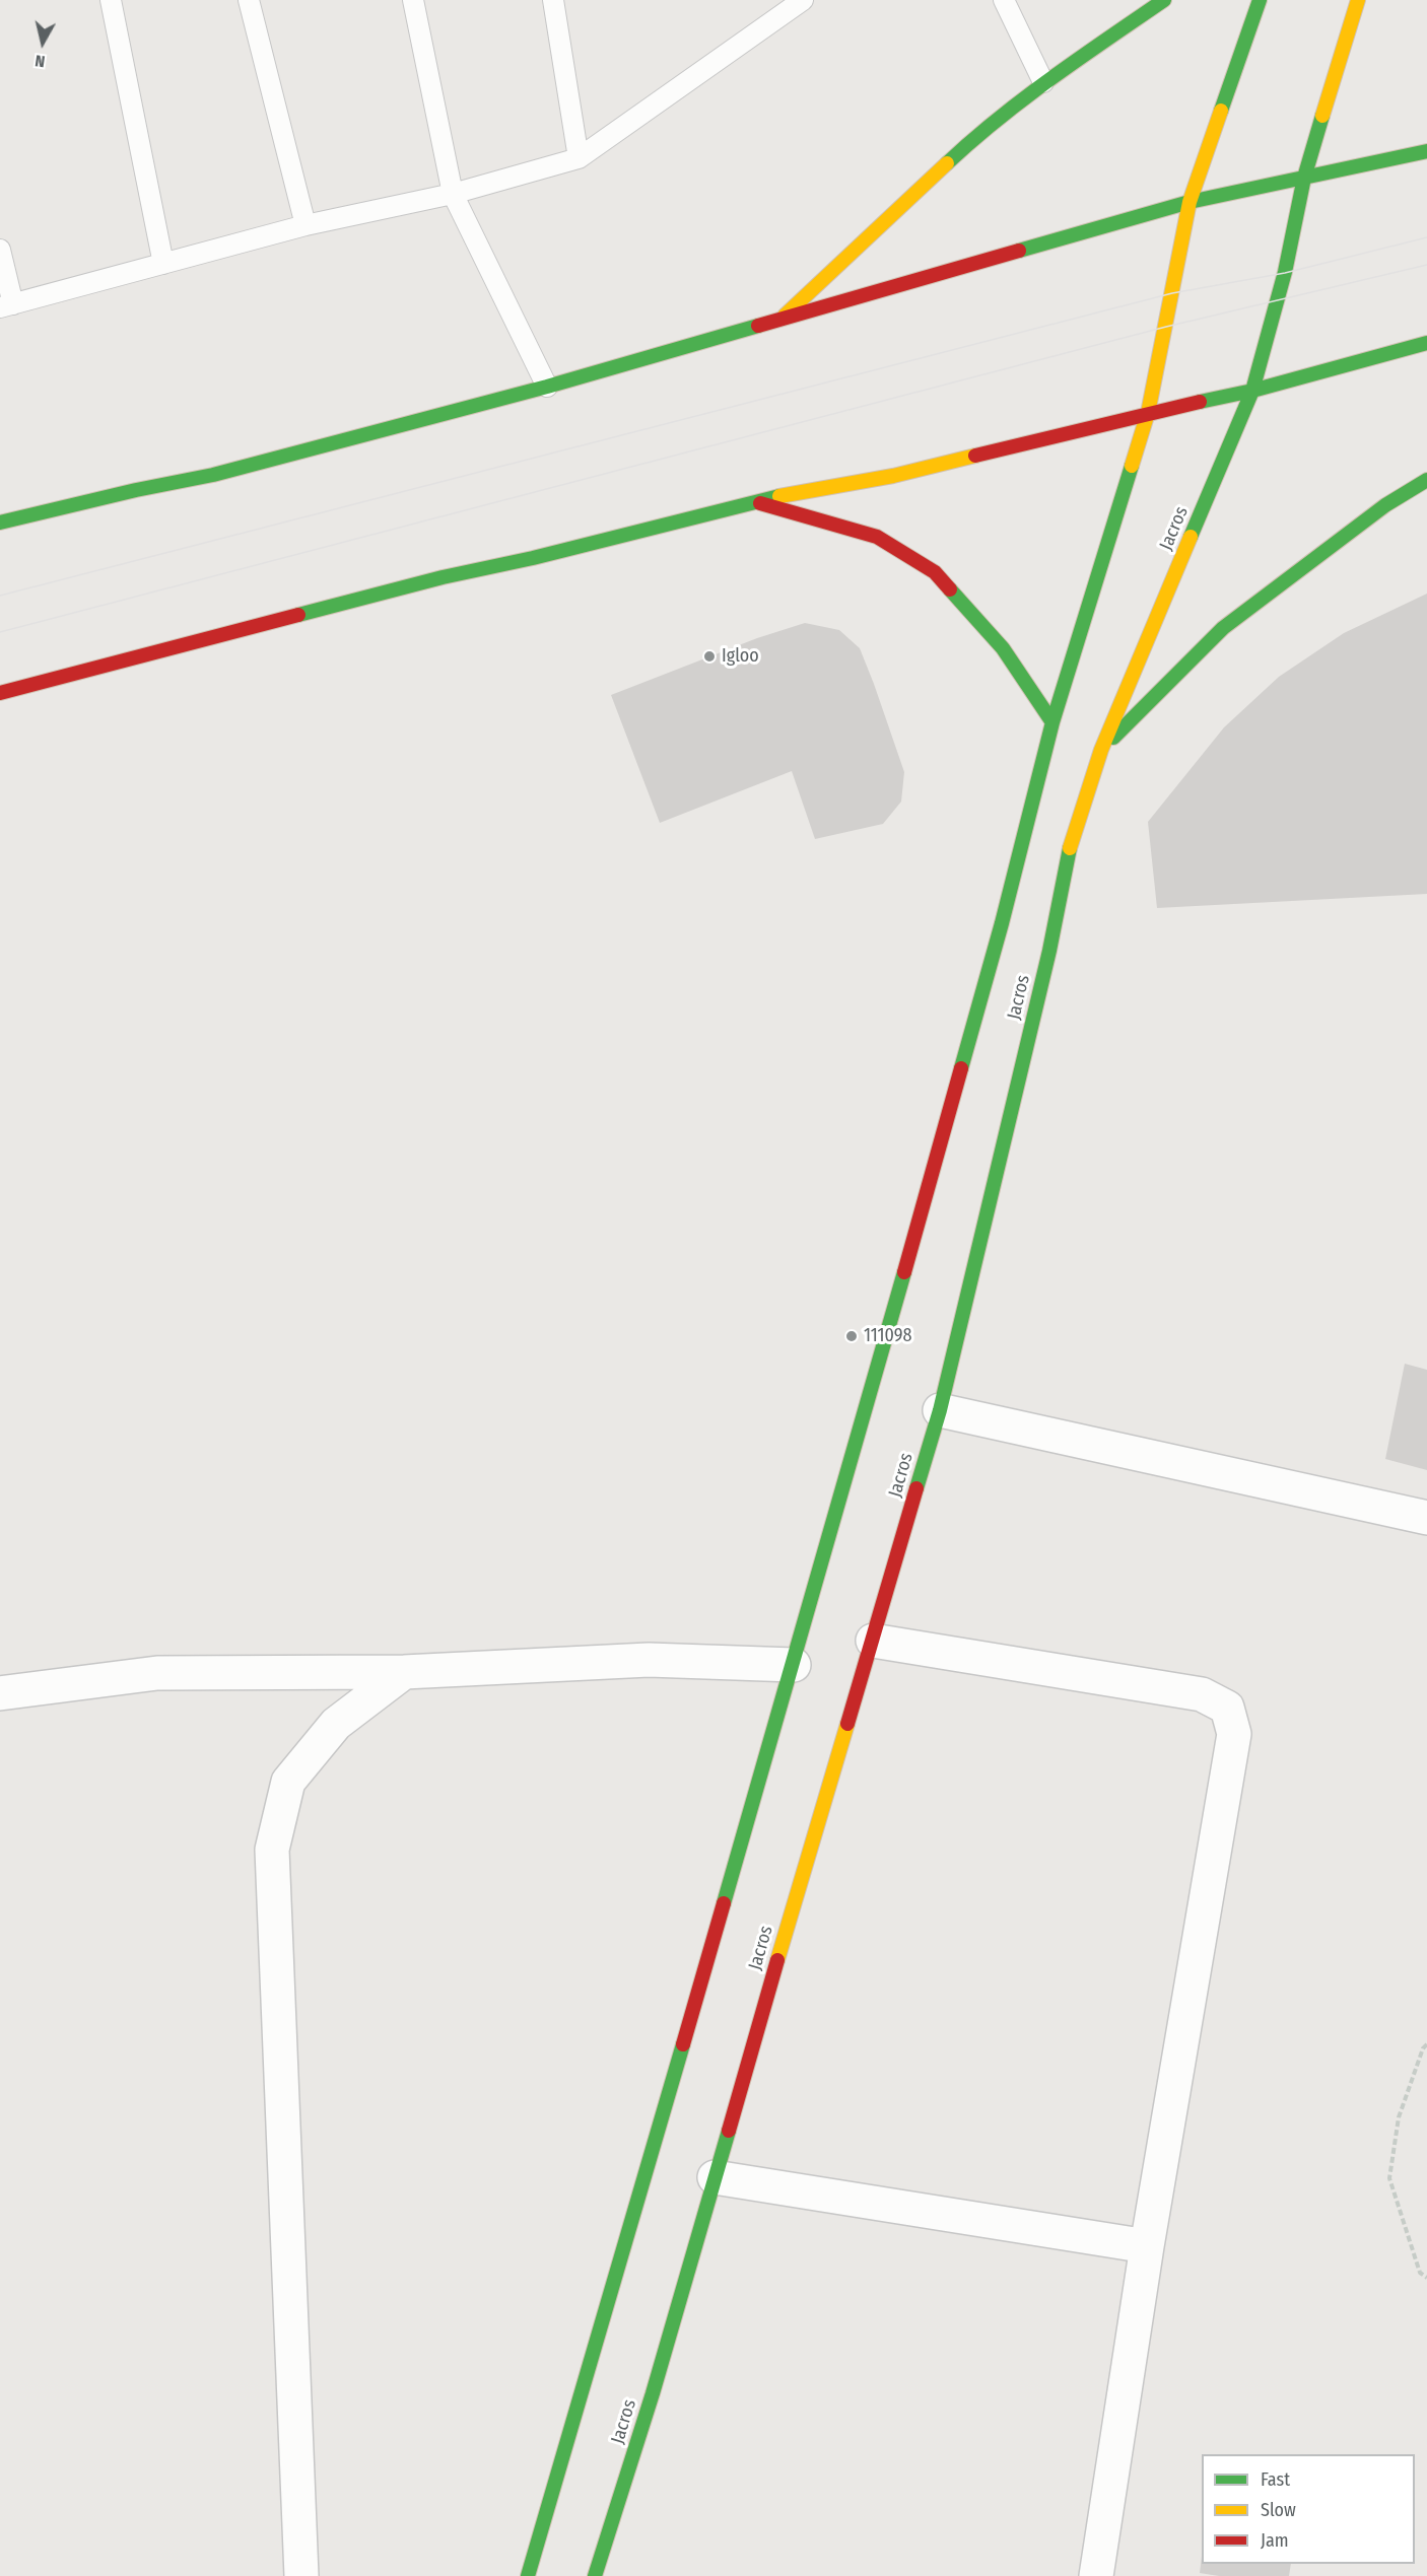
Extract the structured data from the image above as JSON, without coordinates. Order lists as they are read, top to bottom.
{
  "streets": {
    "main road": ["Jacros"]
  },
  "places": ["Igloo", "111098"],
  "legend": ["Fast", "Slow", "Jam"],
  "north": "bottom"
}
